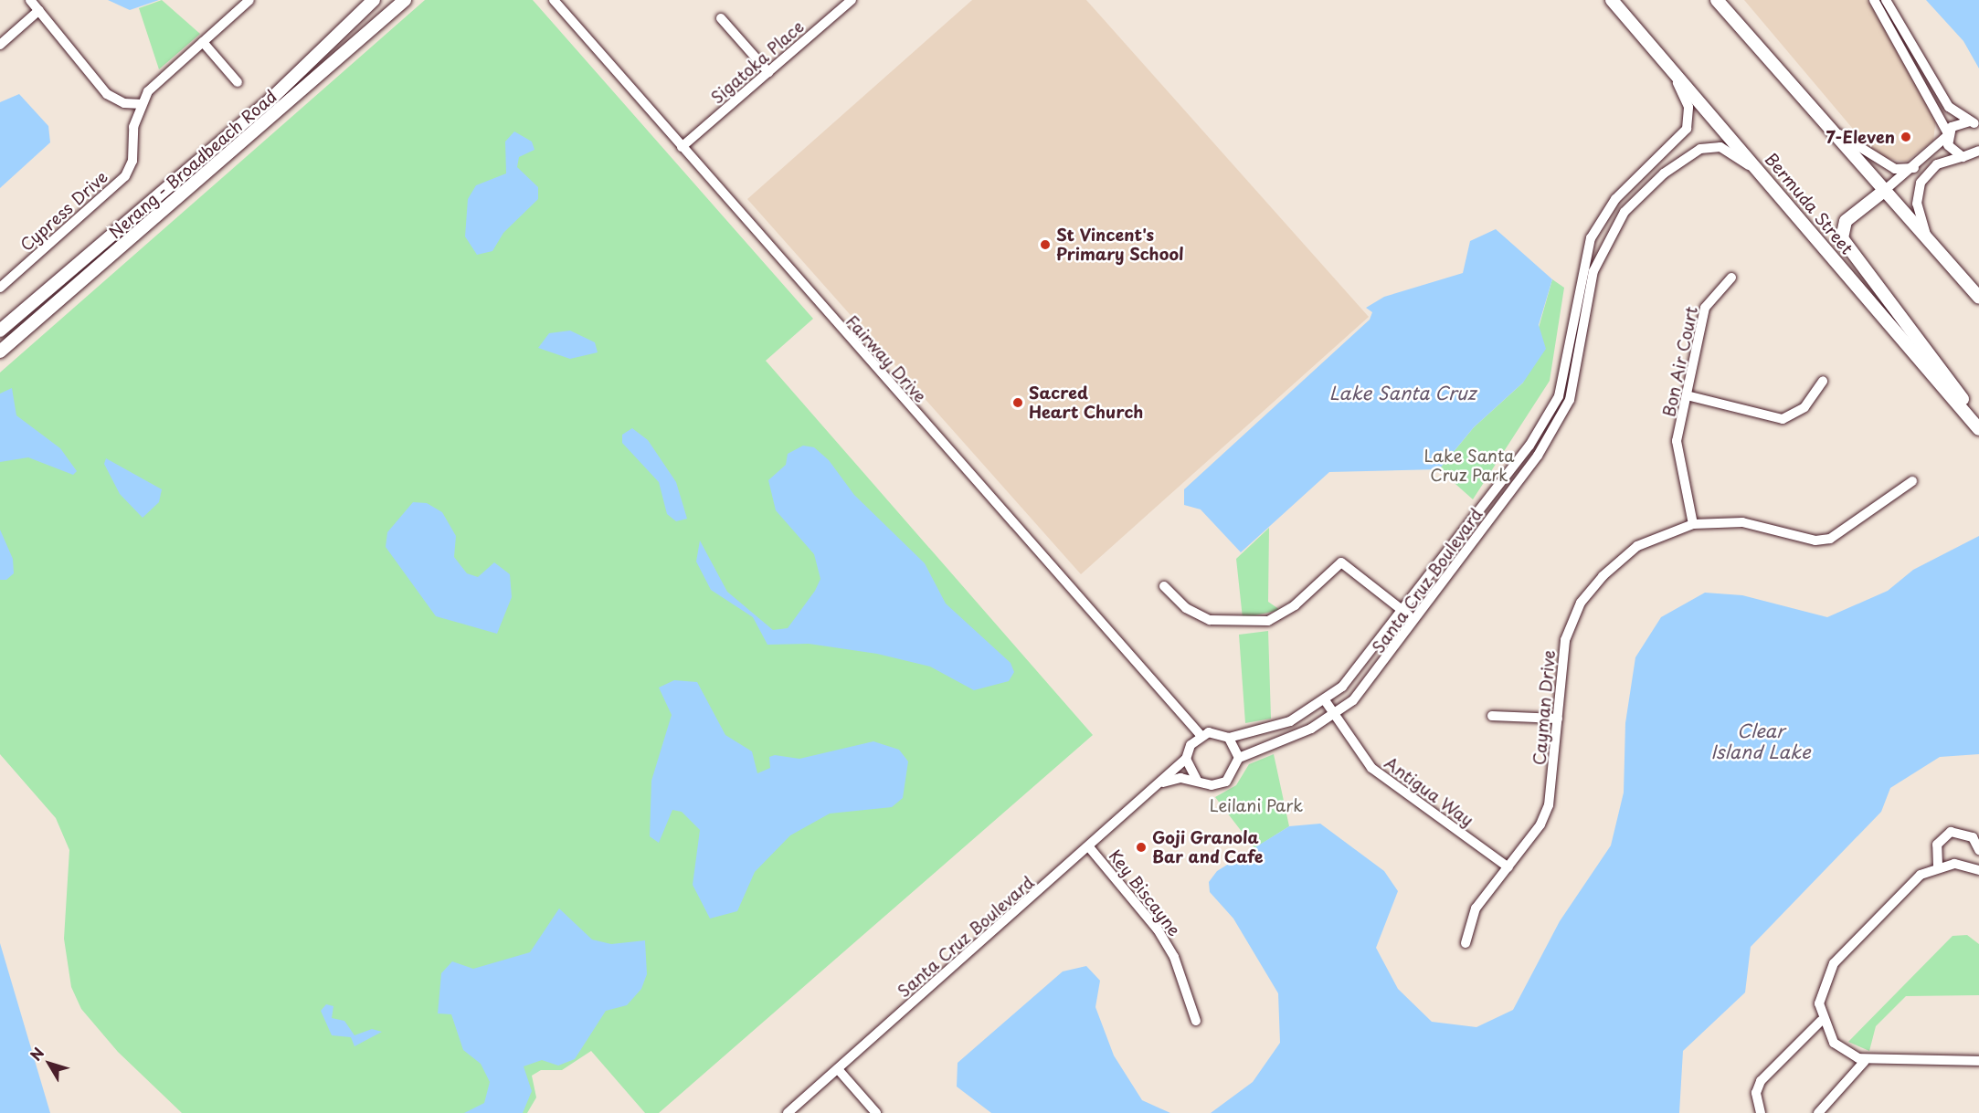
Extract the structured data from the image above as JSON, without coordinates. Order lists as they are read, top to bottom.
{
  "streets": {
    "main road": ["Nerang - Broadbeach Road", "Bermuda Street"],
    "street": [
      "Sigatoka Place",
      "Cypress Drive",
      "Fairway Drive",
      "Bon Air Court",
      "Santa Cruz Boulevard",
      "Cayman Drive",
      "Antigua Way",
      "Key Biscayne"
    ]
  },
  "crossings": [
    ["Sigatoka Place", "Fairway Drive"],
    ["Bermuda Street", "Santa Cruz Boulevard"],
    ["Fairway Drive", "Santa Cruz Boulevard"],
    ["Bon Air Court", "Cayman Drive"],
    ["Santa Cruz Boulevard", "Antigua Way"],
    ["Santa Cruz Boulevard", "Key Biscayne"],
    ["Cayman Drive", "Antigua Way"]
  ],
  "water": ["Lake Santa Cruz", "Clear Island Lake"],
  "parks": ["Lake Santa Cruz Park", "Leilani Park"],
  "places": [
    "7-Eleven",
    "St Vincent's Primary School",
    "Sacred Heart Church",
    "Goji Granola Bar and Cafe"
  ],
  "north": "top left"
}
